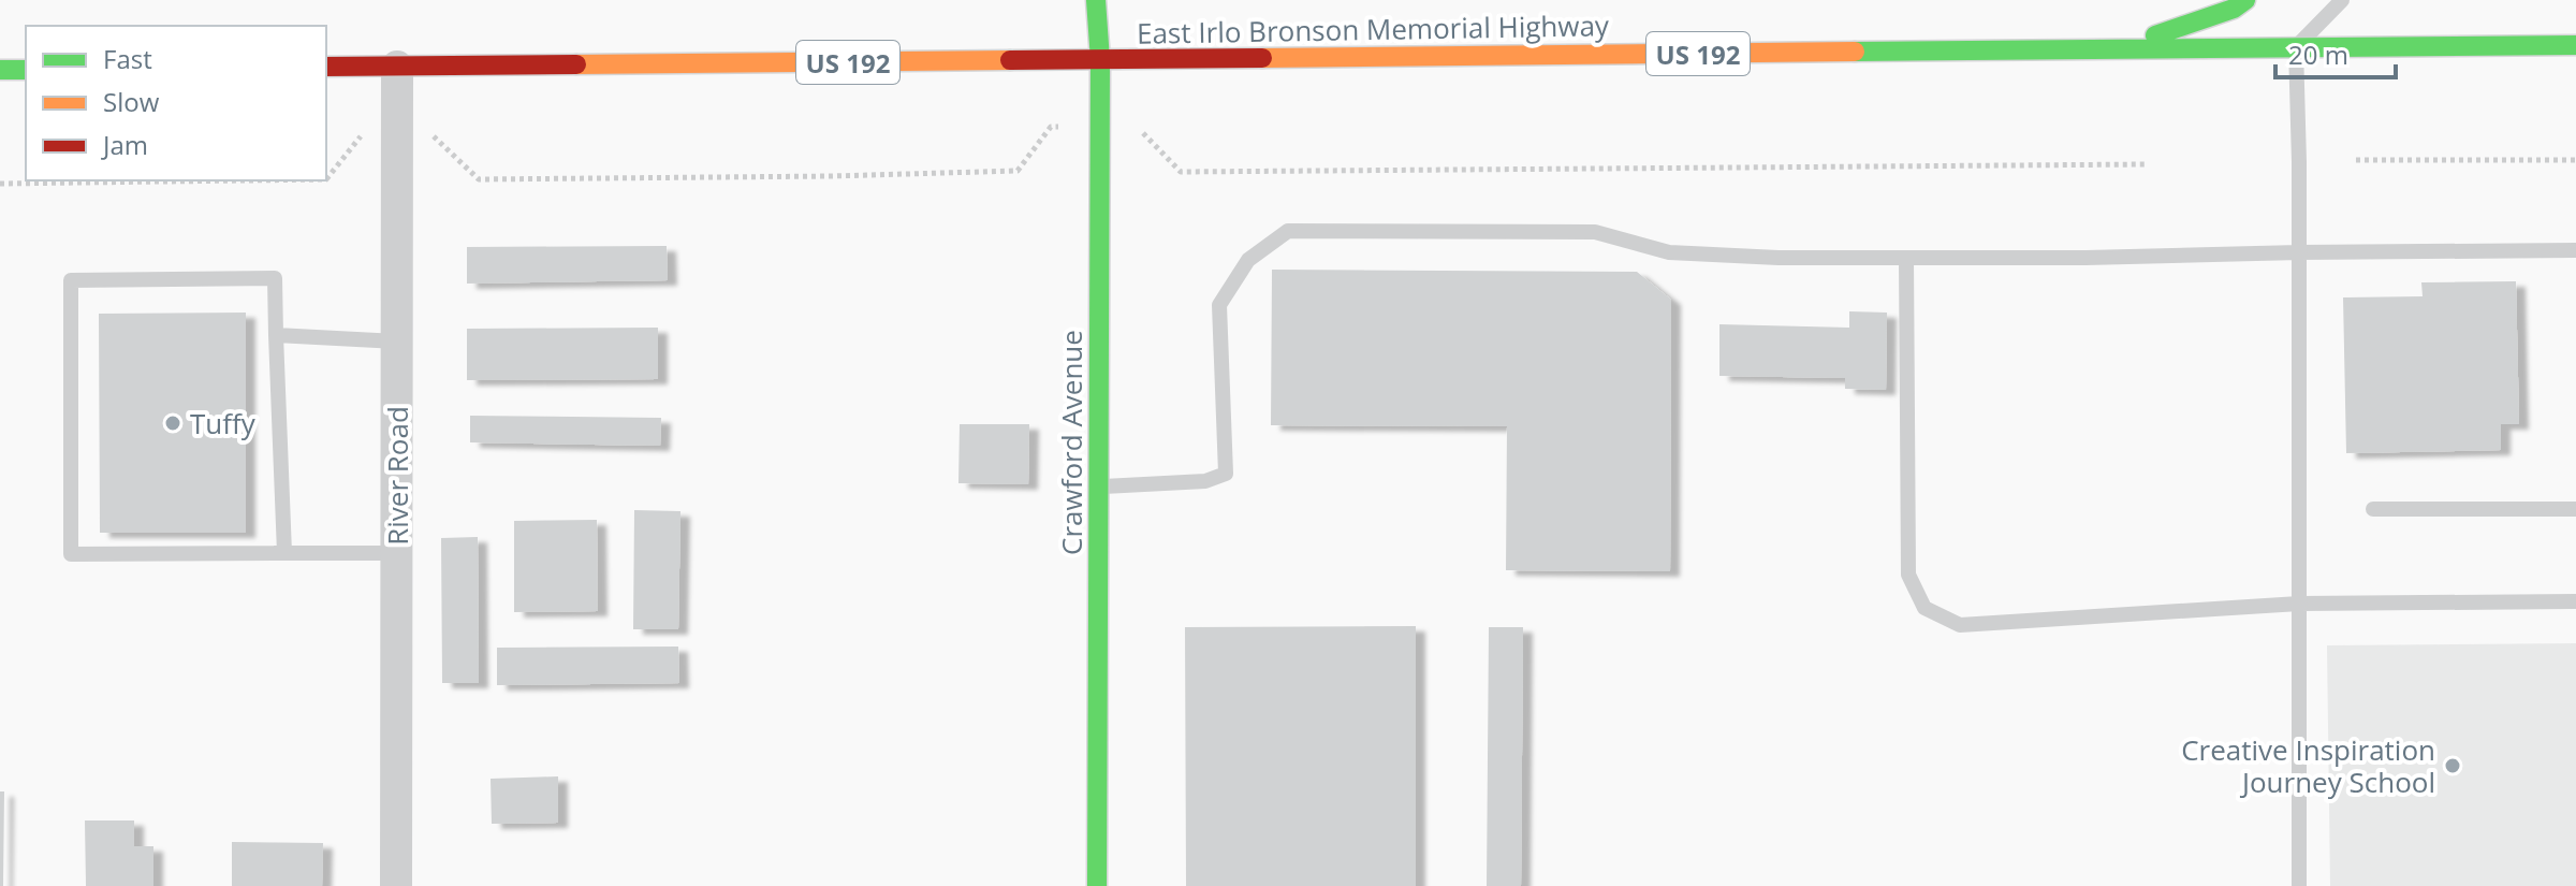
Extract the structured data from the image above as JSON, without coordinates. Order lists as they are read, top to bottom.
{
  "streets": {
    "main road": ["East Irlo Bronson Memorial Highway", "US 192", "Crawford Avenue"],
    "street": ["River Road"]
  },
  "crossings": [
    ["East Irlo Bronson Memorial Highway", "Crawford Avenue"],
    ["East Irlo Bronson Memorial Highway", "River Road"]
  ],
  "places": ["Tuffy", "Creative Inspiration Journey School"],
  "legend": ["Fast", "Slow", "Jam"],
  "scale_bar": "20 m"
}
